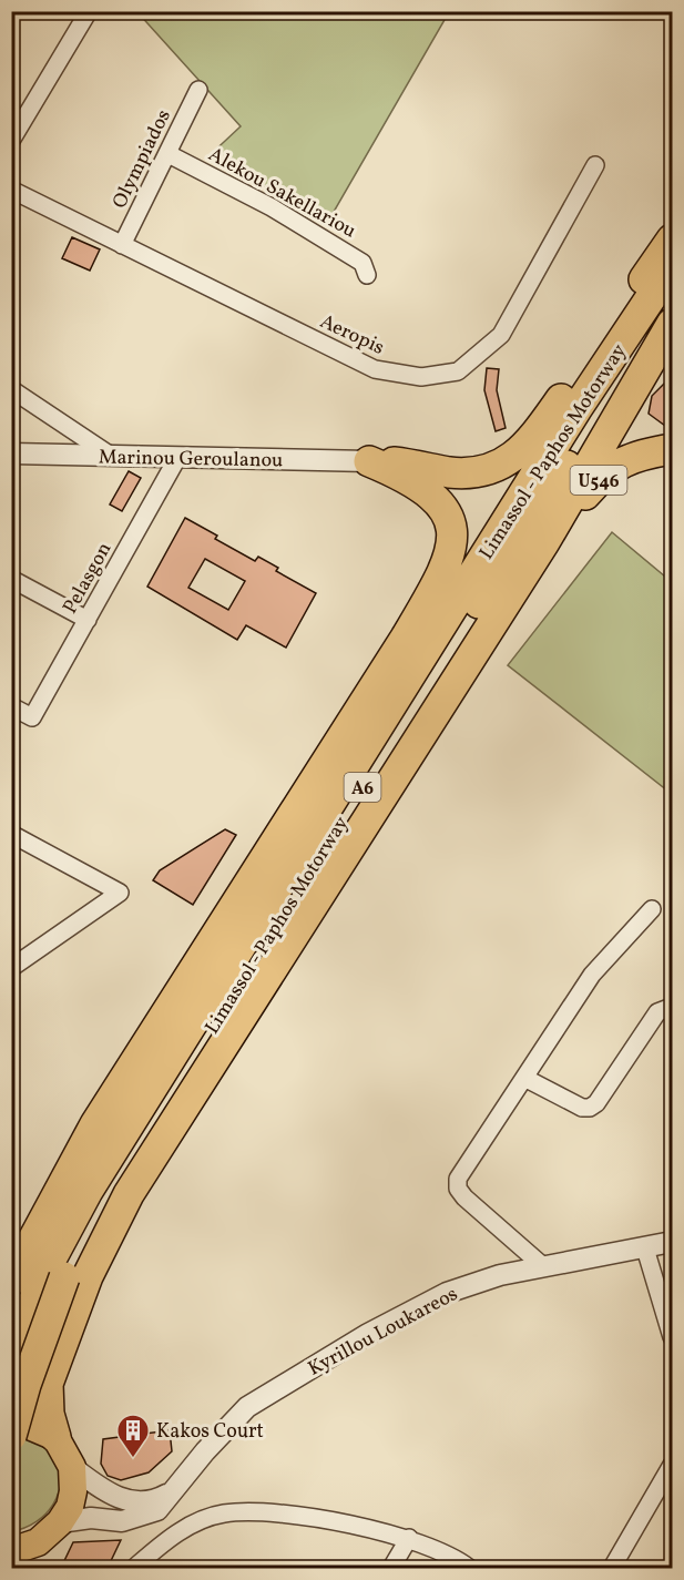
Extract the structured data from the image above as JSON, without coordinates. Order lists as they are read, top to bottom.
{
  "streets": {
    "highway": ["Limassol - Paphos Motorway", "U546", "A6"],
    "street": [
      "Olympiados",
      "Alekou Sakellariou",
      "Aeropis",
      "Marinou Geroulanou",
      "Pelasgon",
      "Kyrillou Loukareos"
    ]
  },
  "crossings": [
    ["Olympiados", "Alekou Sakellariou"],
    ["Olympiados", "Aeropis"],
    ["Marinou Geroulanou", "Pelasgon"]
  ],
  "places": {
    "building": ["Kakos Court"]
  }
}
